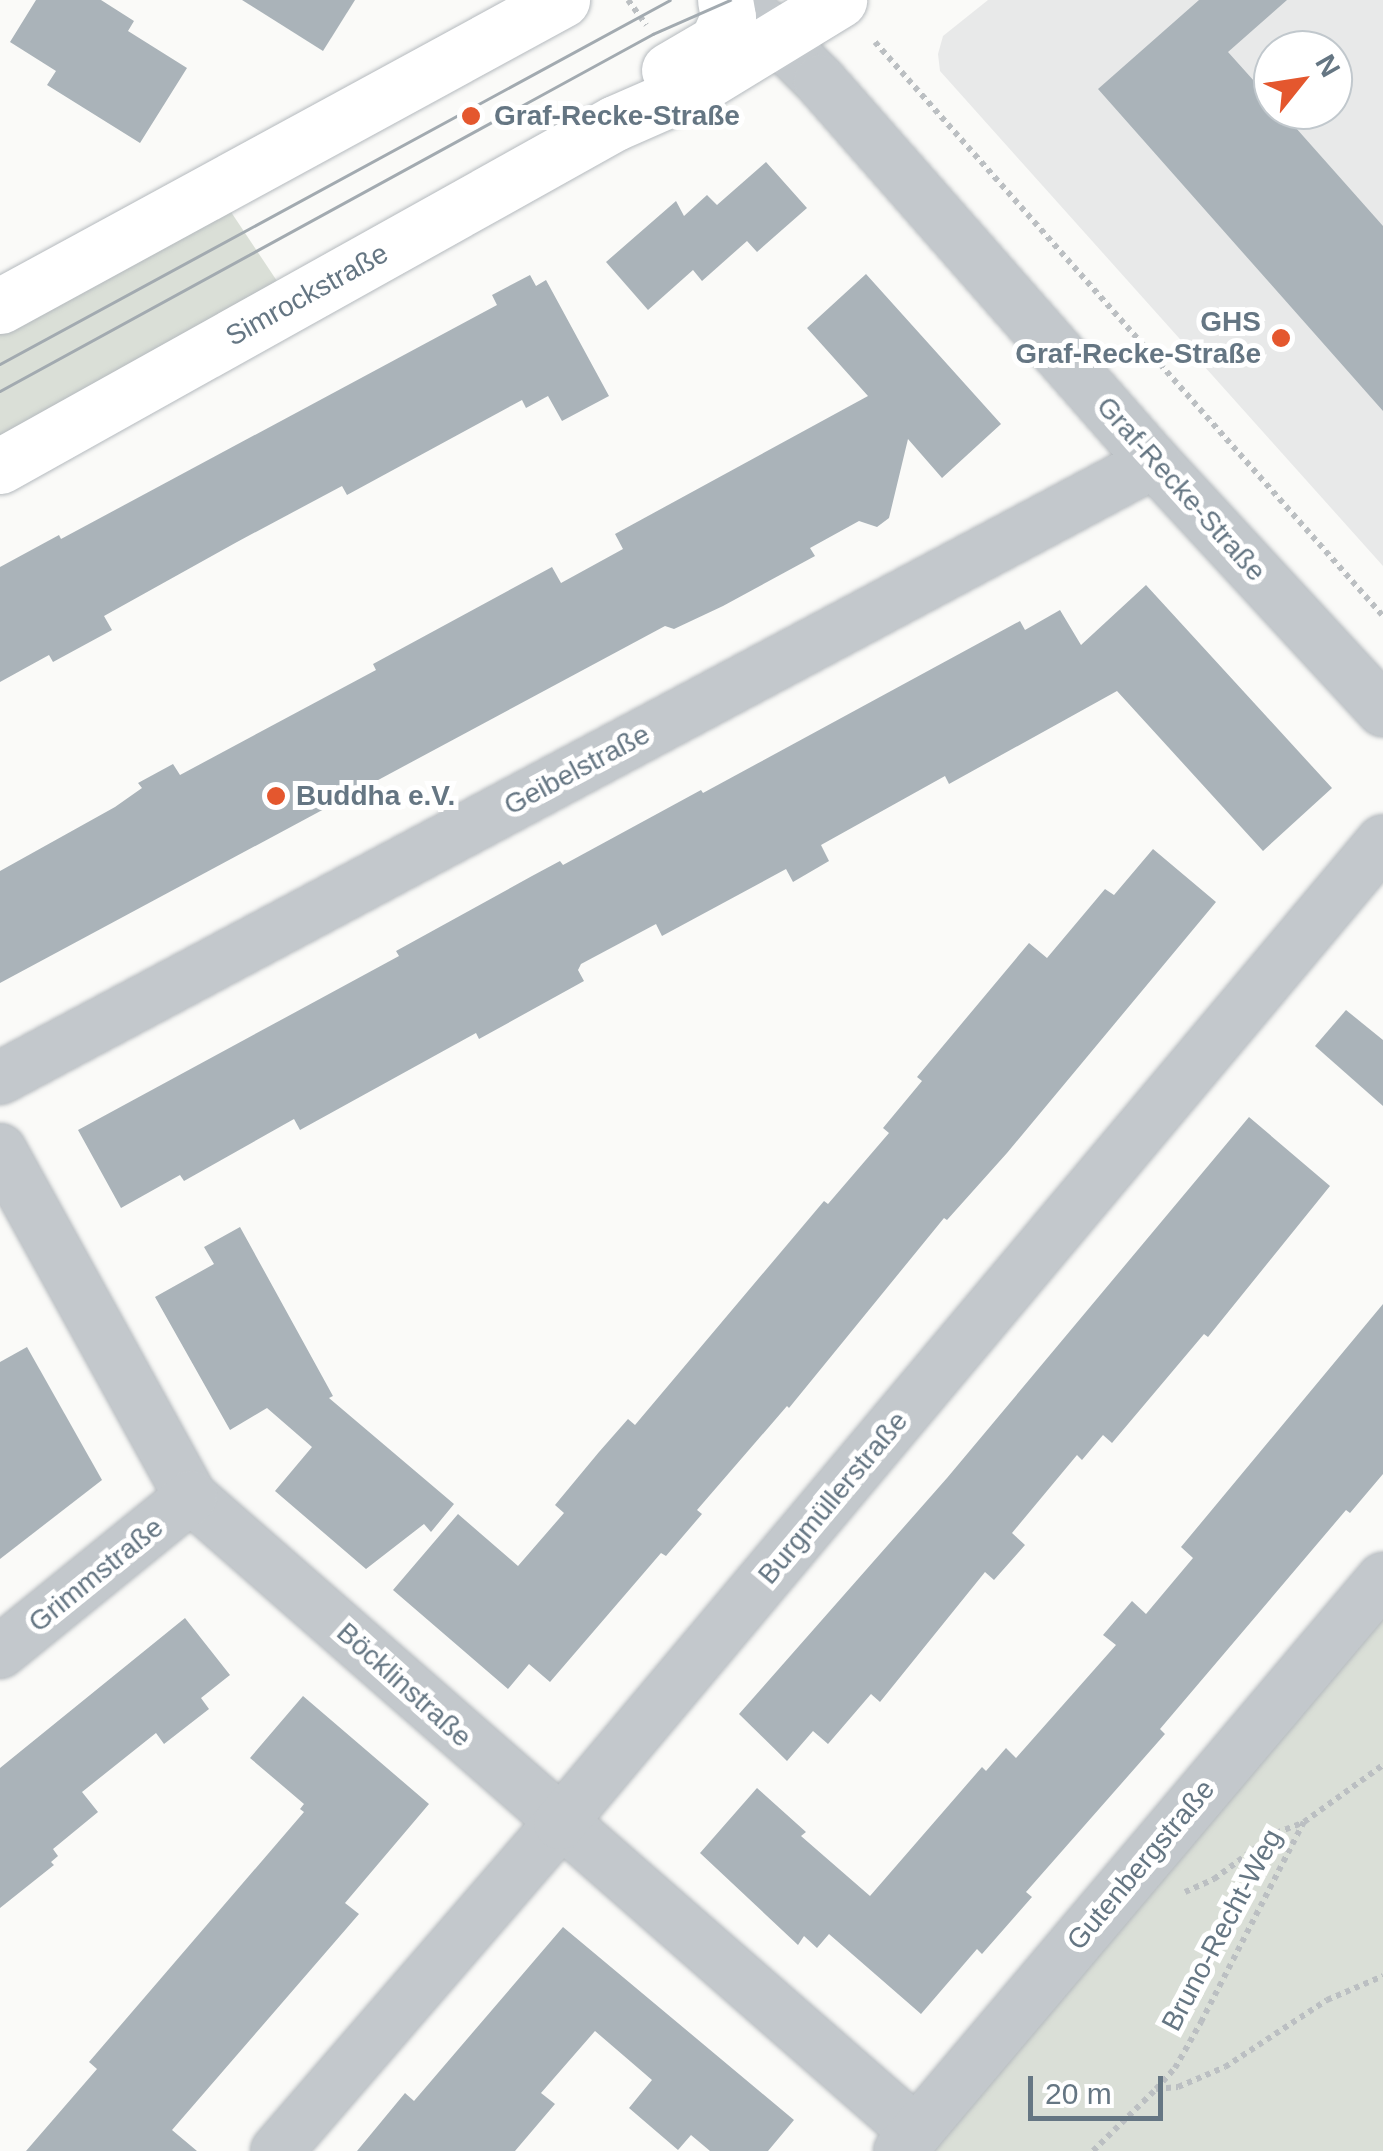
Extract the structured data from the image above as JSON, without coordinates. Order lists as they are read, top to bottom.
{
  "streets": {
    "main road": ["Simrockstraße"],
    "street": [
      "Graf-Recke-Straße",
      "Geibelstraße",
      "Burgmüllerstraße",
      "Grimmstraße",
      "Böcklinstraße",
      "Gutenbergstraße"
    ],
    "path": ["Bruno-Recht-Weg"]
  },
  "crossings": [
    ["Simrockstraße", "Graf-Recke-Straße"],
    ["Graf-Recke-Straße", "Geibelstraße"],
    ["Burgmüllerstraße", "Böcklinstraße"],
    ["Grimmstraße", "Böcklinstraße"],
    ["Böcklinstraße", "Gutenbergstraße"]
  ],
  "places": ["Graf-Recke-Straße", "GHS Graf-Recke-Straße", "Buddha e.V."],
  "scale_bar": "20 m",
  "north": "top right"
}
